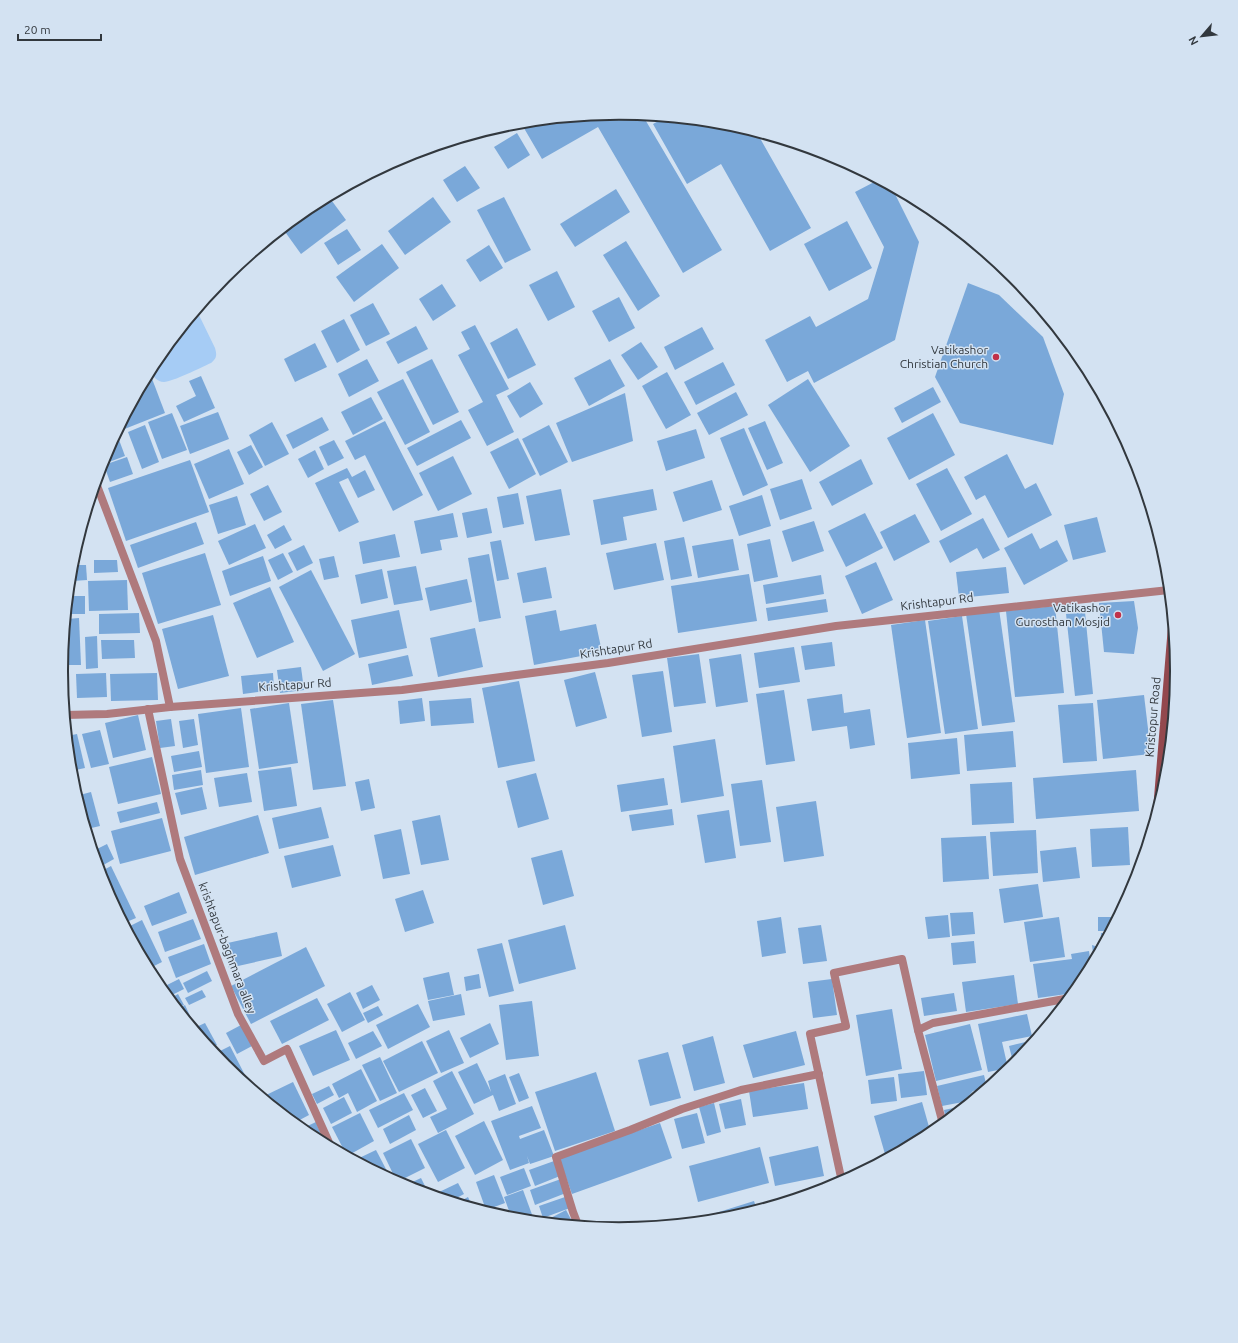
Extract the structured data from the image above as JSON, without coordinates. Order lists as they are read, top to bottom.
{
  "streets": {
    "main road": ["Kristopur Road"],
    "street": ["Krishtapur Rd", "krishtapur-baghmara alley"]
  },
  "crossings": [
    ["Krishtapur Rd", "krishtapur-baghmara alley"]
  ],
  "places": ["Vatikashor Christian Church", "Vatikashor Gurosthan Mosjid"],
  "scale_bar": "20 m",
  "north": "bottom left"
}
